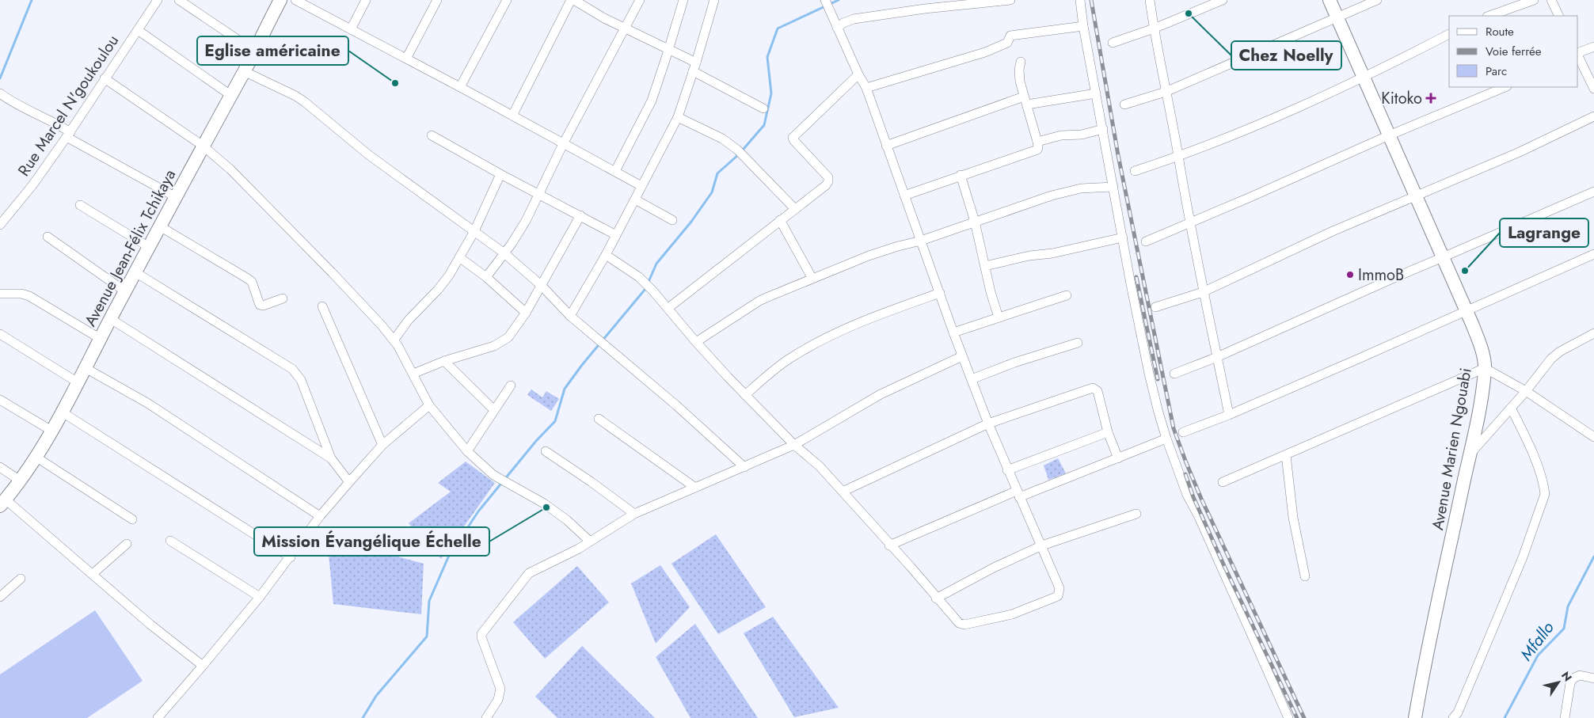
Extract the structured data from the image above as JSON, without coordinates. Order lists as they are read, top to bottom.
{
  "streets": {
    "street": ["Rue Marcel N'goukoulou", "Avenue Jean-Félix Tchikaya", "Avenue Marien Ngouabi"]
  },
  "water": ["Mfallo"],
  "places": {
    "other": [
      "Chez Noelly",
      "Eglise américaine",
      "Lagrange",
      "ImmoB",
      "Mission Évangélique Échelle"
    ],
    "health": ["Kitoko"]
  },
  "legend": ["Route", "Voie ferrée", "Parc"],
  "north": "top right"
}
